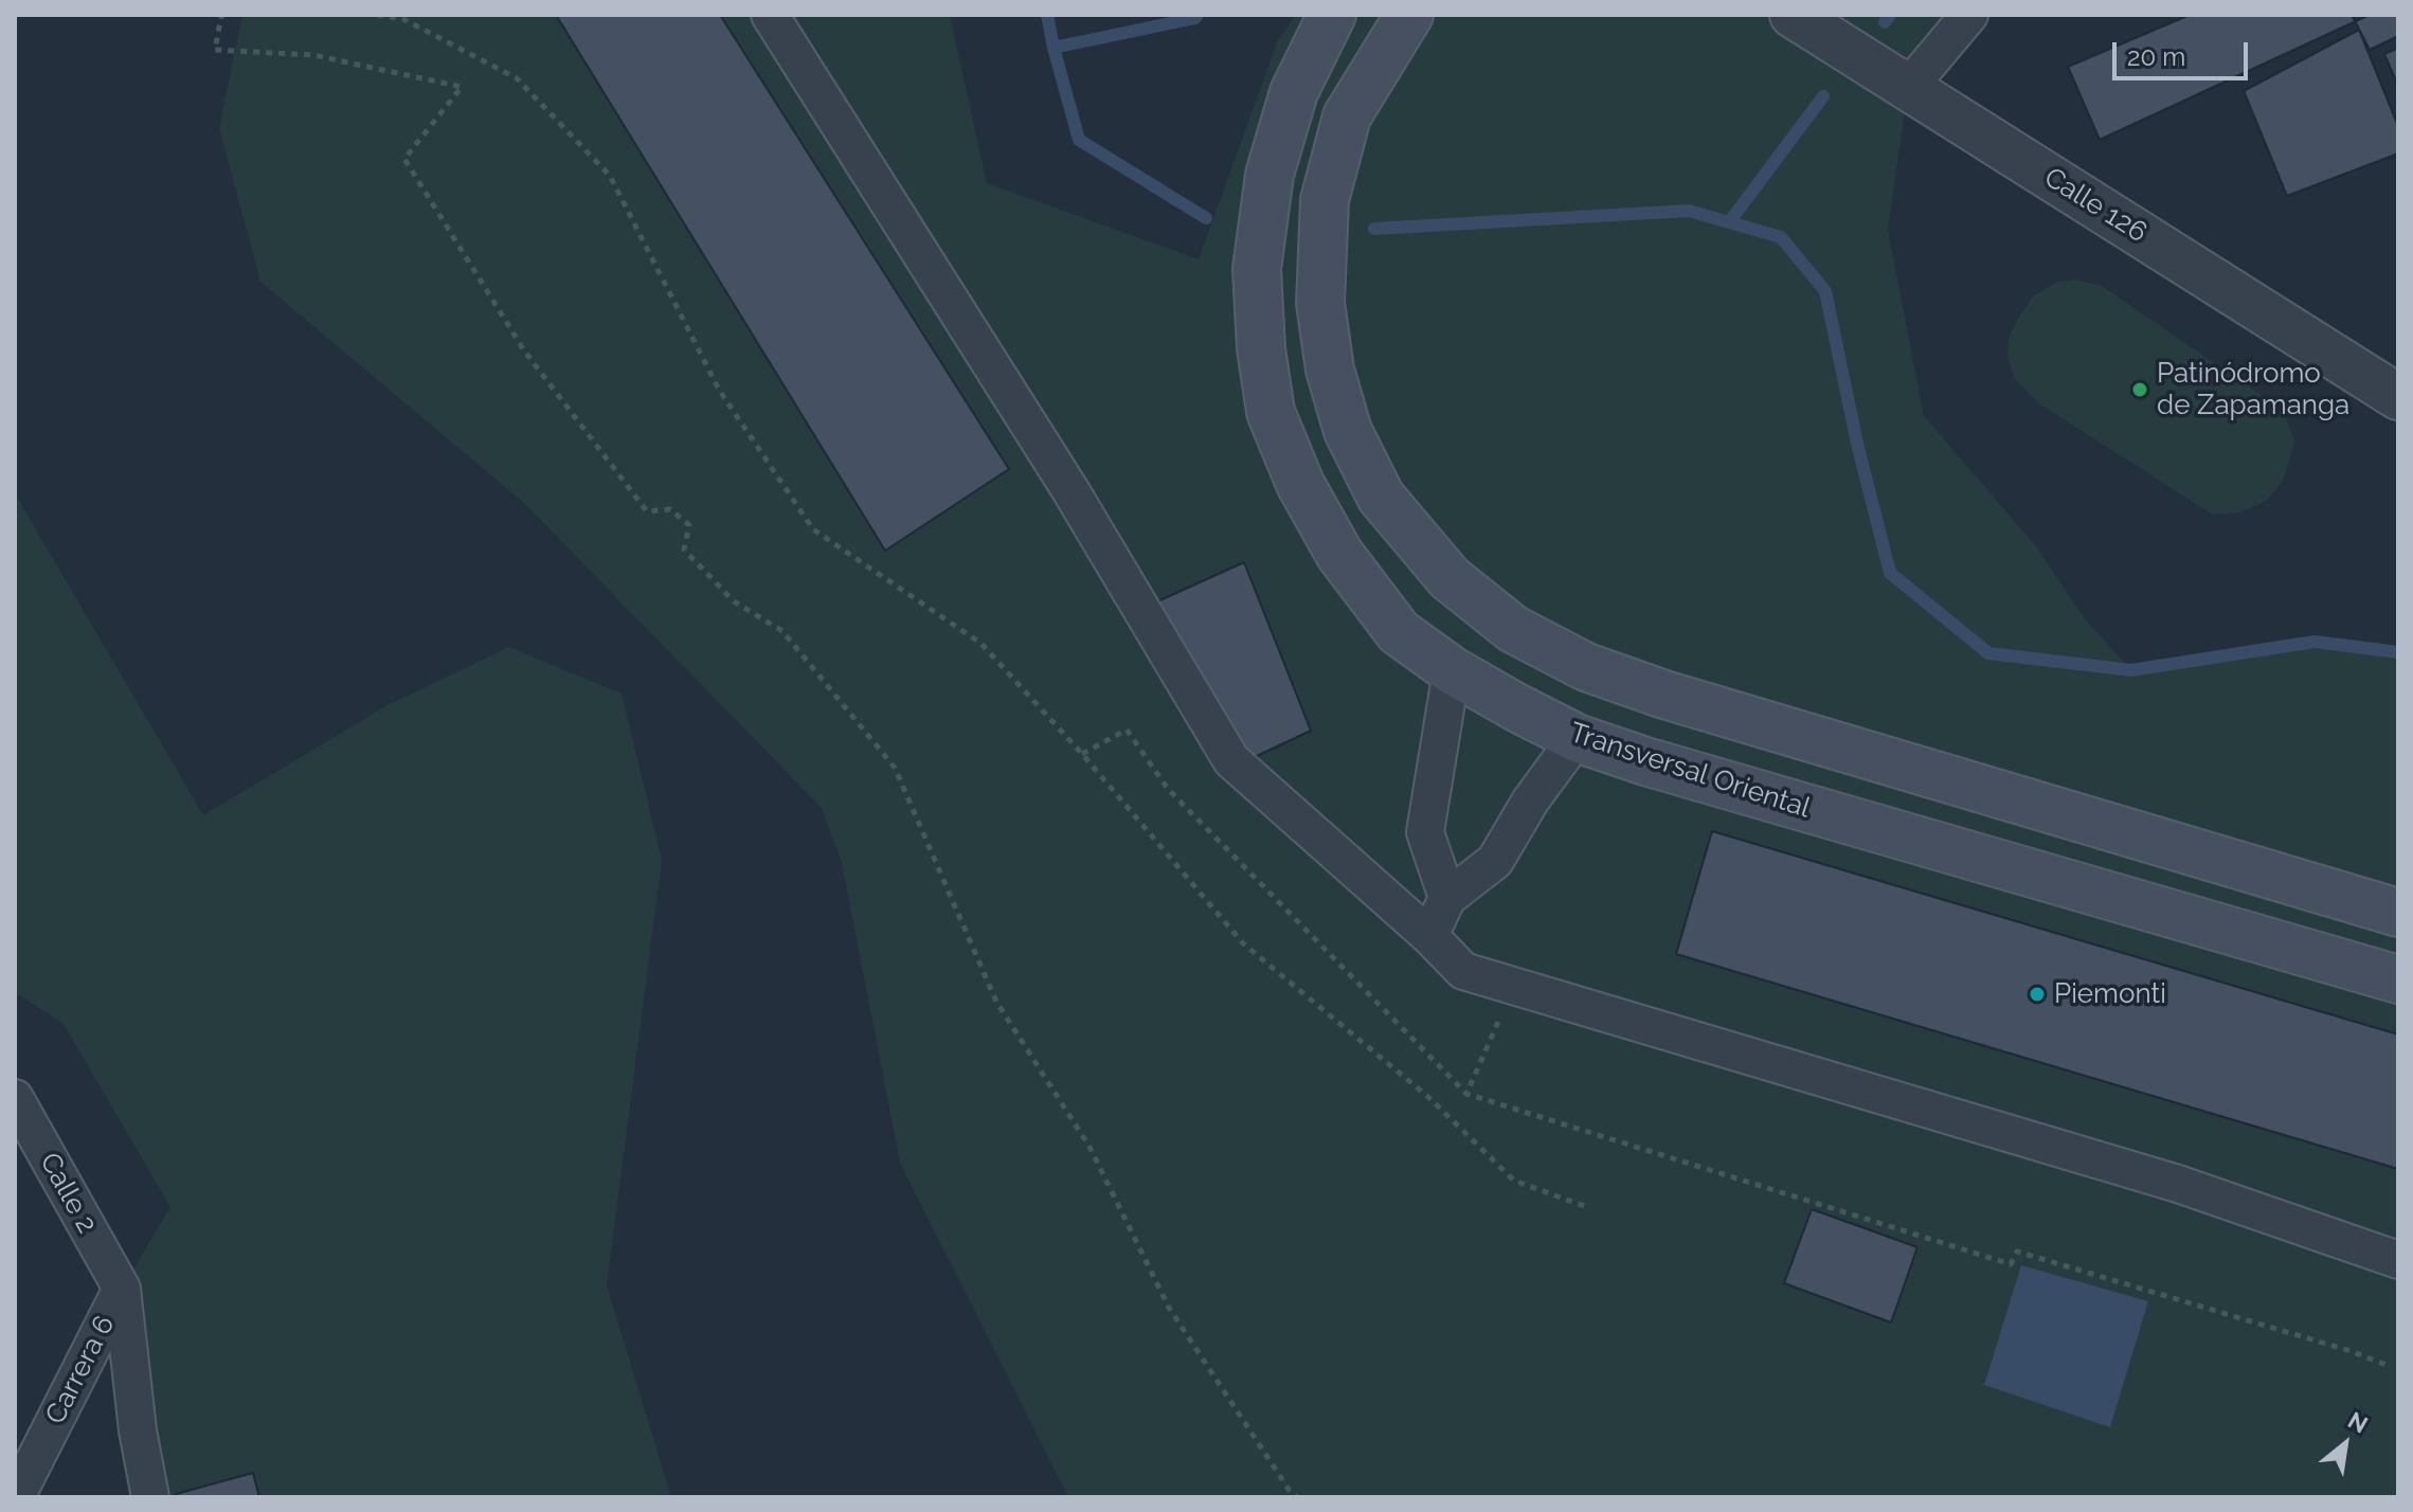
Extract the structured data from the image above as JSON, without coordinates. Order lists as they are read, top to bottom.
{
  "streets": {
    "main road": ["Transversal Oriental"],
    "street": ["Calle 126", "Calle 2", "Carrera 6"]
  },
  "crossings": [
    ["Calle 2", "Carrera 6"]
  ],
  "places": ["Patinódromo de Zapamanga", "Piemonti"],
  "scale_bar": "20 m",
  "north": "top right"
}
